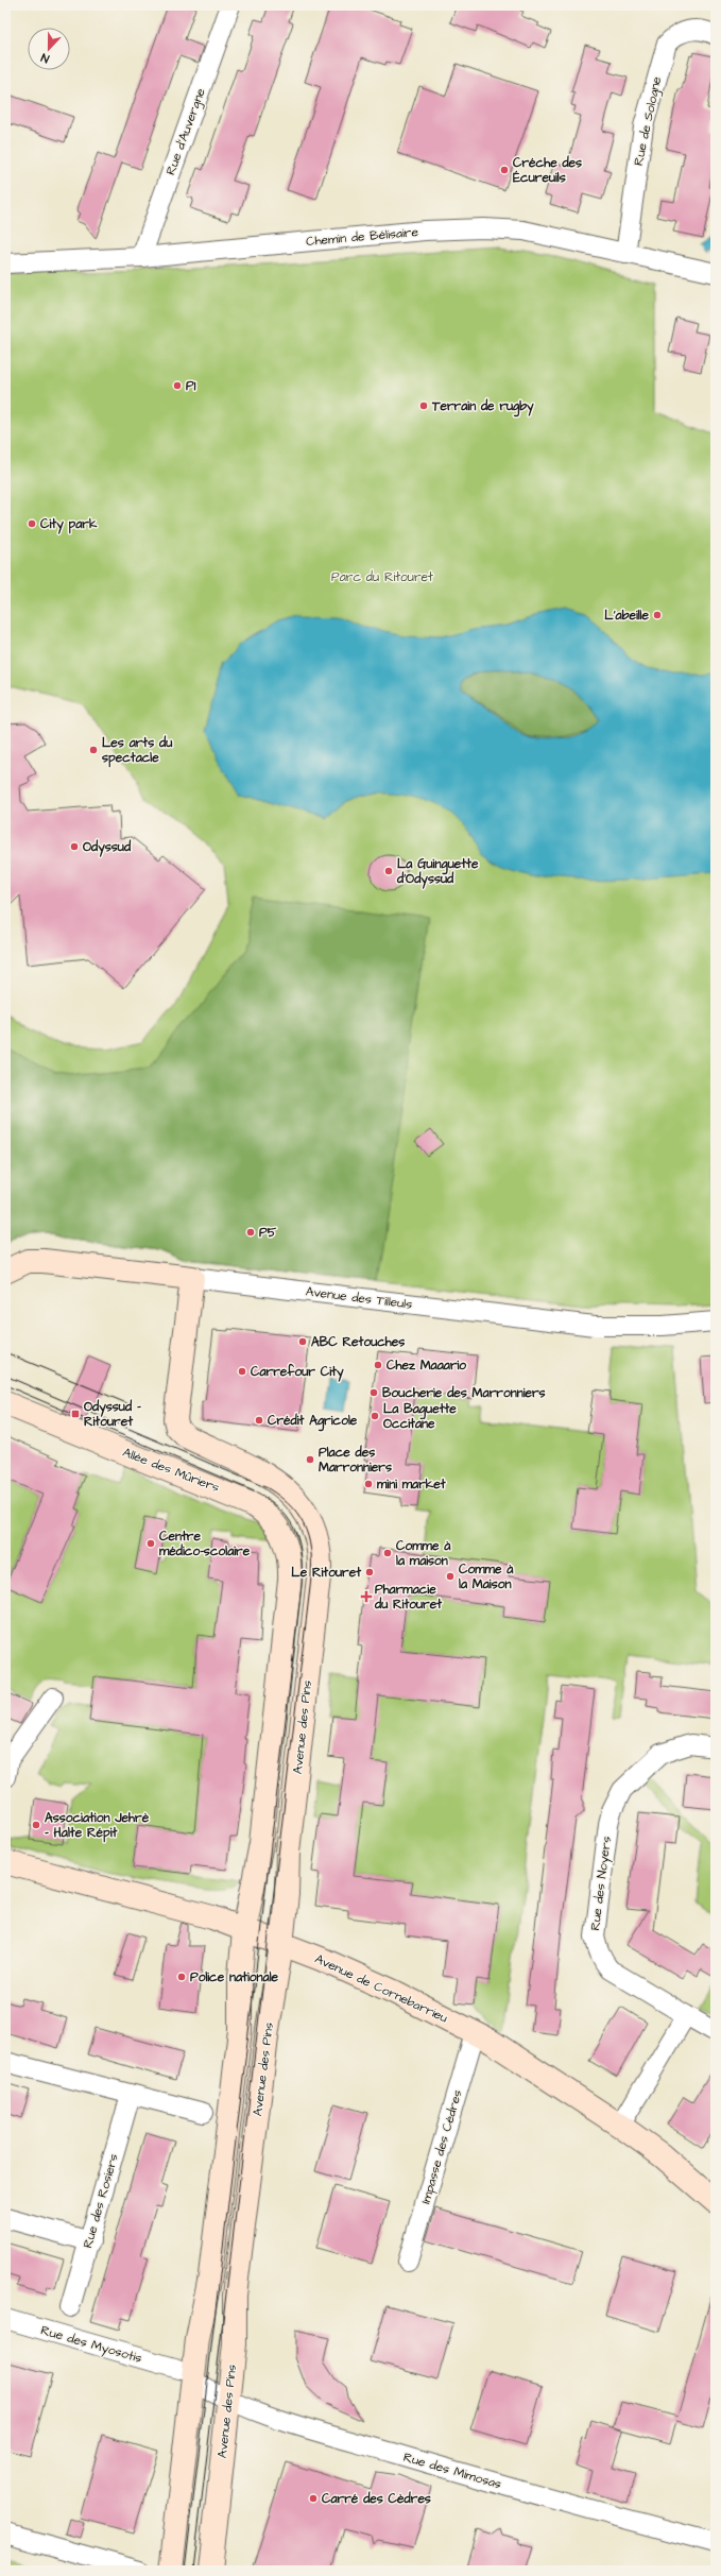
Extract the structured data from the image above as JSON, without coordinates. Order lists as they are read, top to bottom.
{
  "streets": {
    "street": [
      "Rue de Sologne",
      "Rue d'Auvergne",
      "Chemin de Bélisaire",
      "Avenue des Tilleuls",
      "Allée des Mûriers",
      "Avenue des Pins",
      "Rue des Noyers",
      "Avenue de Cornebarrieu",
      "Impasse des Cèdres",
      "Rue des Rosiers",
      "Rue des Myosotis",
      "Rue des Mimosas"
    ]
  },
  "crossings": [
    ["Rue de Sologne", "Chemin de Bélisaire"],
    ["Rue d'Auvergne", "Chemin de Bélisaire"],
    ["Avenue des Tilleuls", "Avenue des Pins"],
    ["Allée des Mûriers", "Avenue de Cornebarrieu"],
    ["Avenue des Pins", "Avenue de Cornebarrieu"],
    ["Avenue des Pins", "Rue des Mimosas"],
    ["Avenue de Cornebarrieu", "Impasse des Cèdres"],
    ["Rue des Myosotis", "Rue des Mimosas"]
  ],
  "parks": ["Parc du Ritouret"],
  "places": {
    "other": [
      "Créche des Écureuils",
      "P1",
      "Terrain de rugby",
      "City park",
      "L'abeille",
      "Les arts du spectacle",
      "Odyssud",
      "La Guinguette d'Odyssud",
      "P5",
      "ABC Retouches",
      "Chez Maaario",
      "Carrefour City",
      "Boucherie des Marronniers",
      "La Baguette Occitane",
      "Crédit Agricole",
      "Place des Marronniers",
      "mini market",
      "Centre médico-scolaire",
      "Comme à la maison",
      "Le Ritouret",
      "Comme à la Maison",
      "Association Jehrè - Halte Répit",
      "Police nationale",
      "Carré des Cèdres"
    ],
    "transit": ["Odyssud - Ritouret"],
    "health": ["Pharmacie du Ritouret"]
  },
  "north": "bottom"
}
